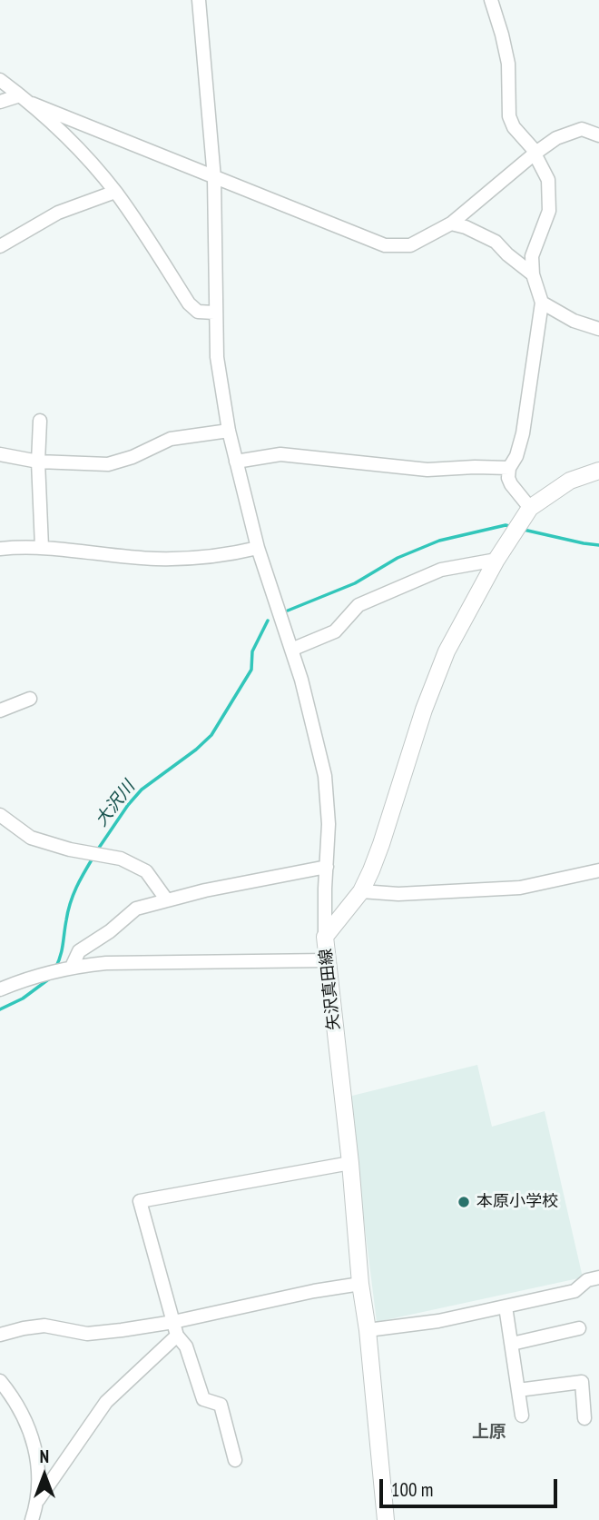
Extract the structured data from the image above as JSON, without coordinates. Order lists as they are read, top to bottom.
{
  "streets": {
    "main road": ["矢沢真田線"]
  },
  "districts": ["上原"],
  "water": ["大沢川"],
  "places": ["本原小学校"],
  "scale_bar": "100 m",
  "north": "top"
}
